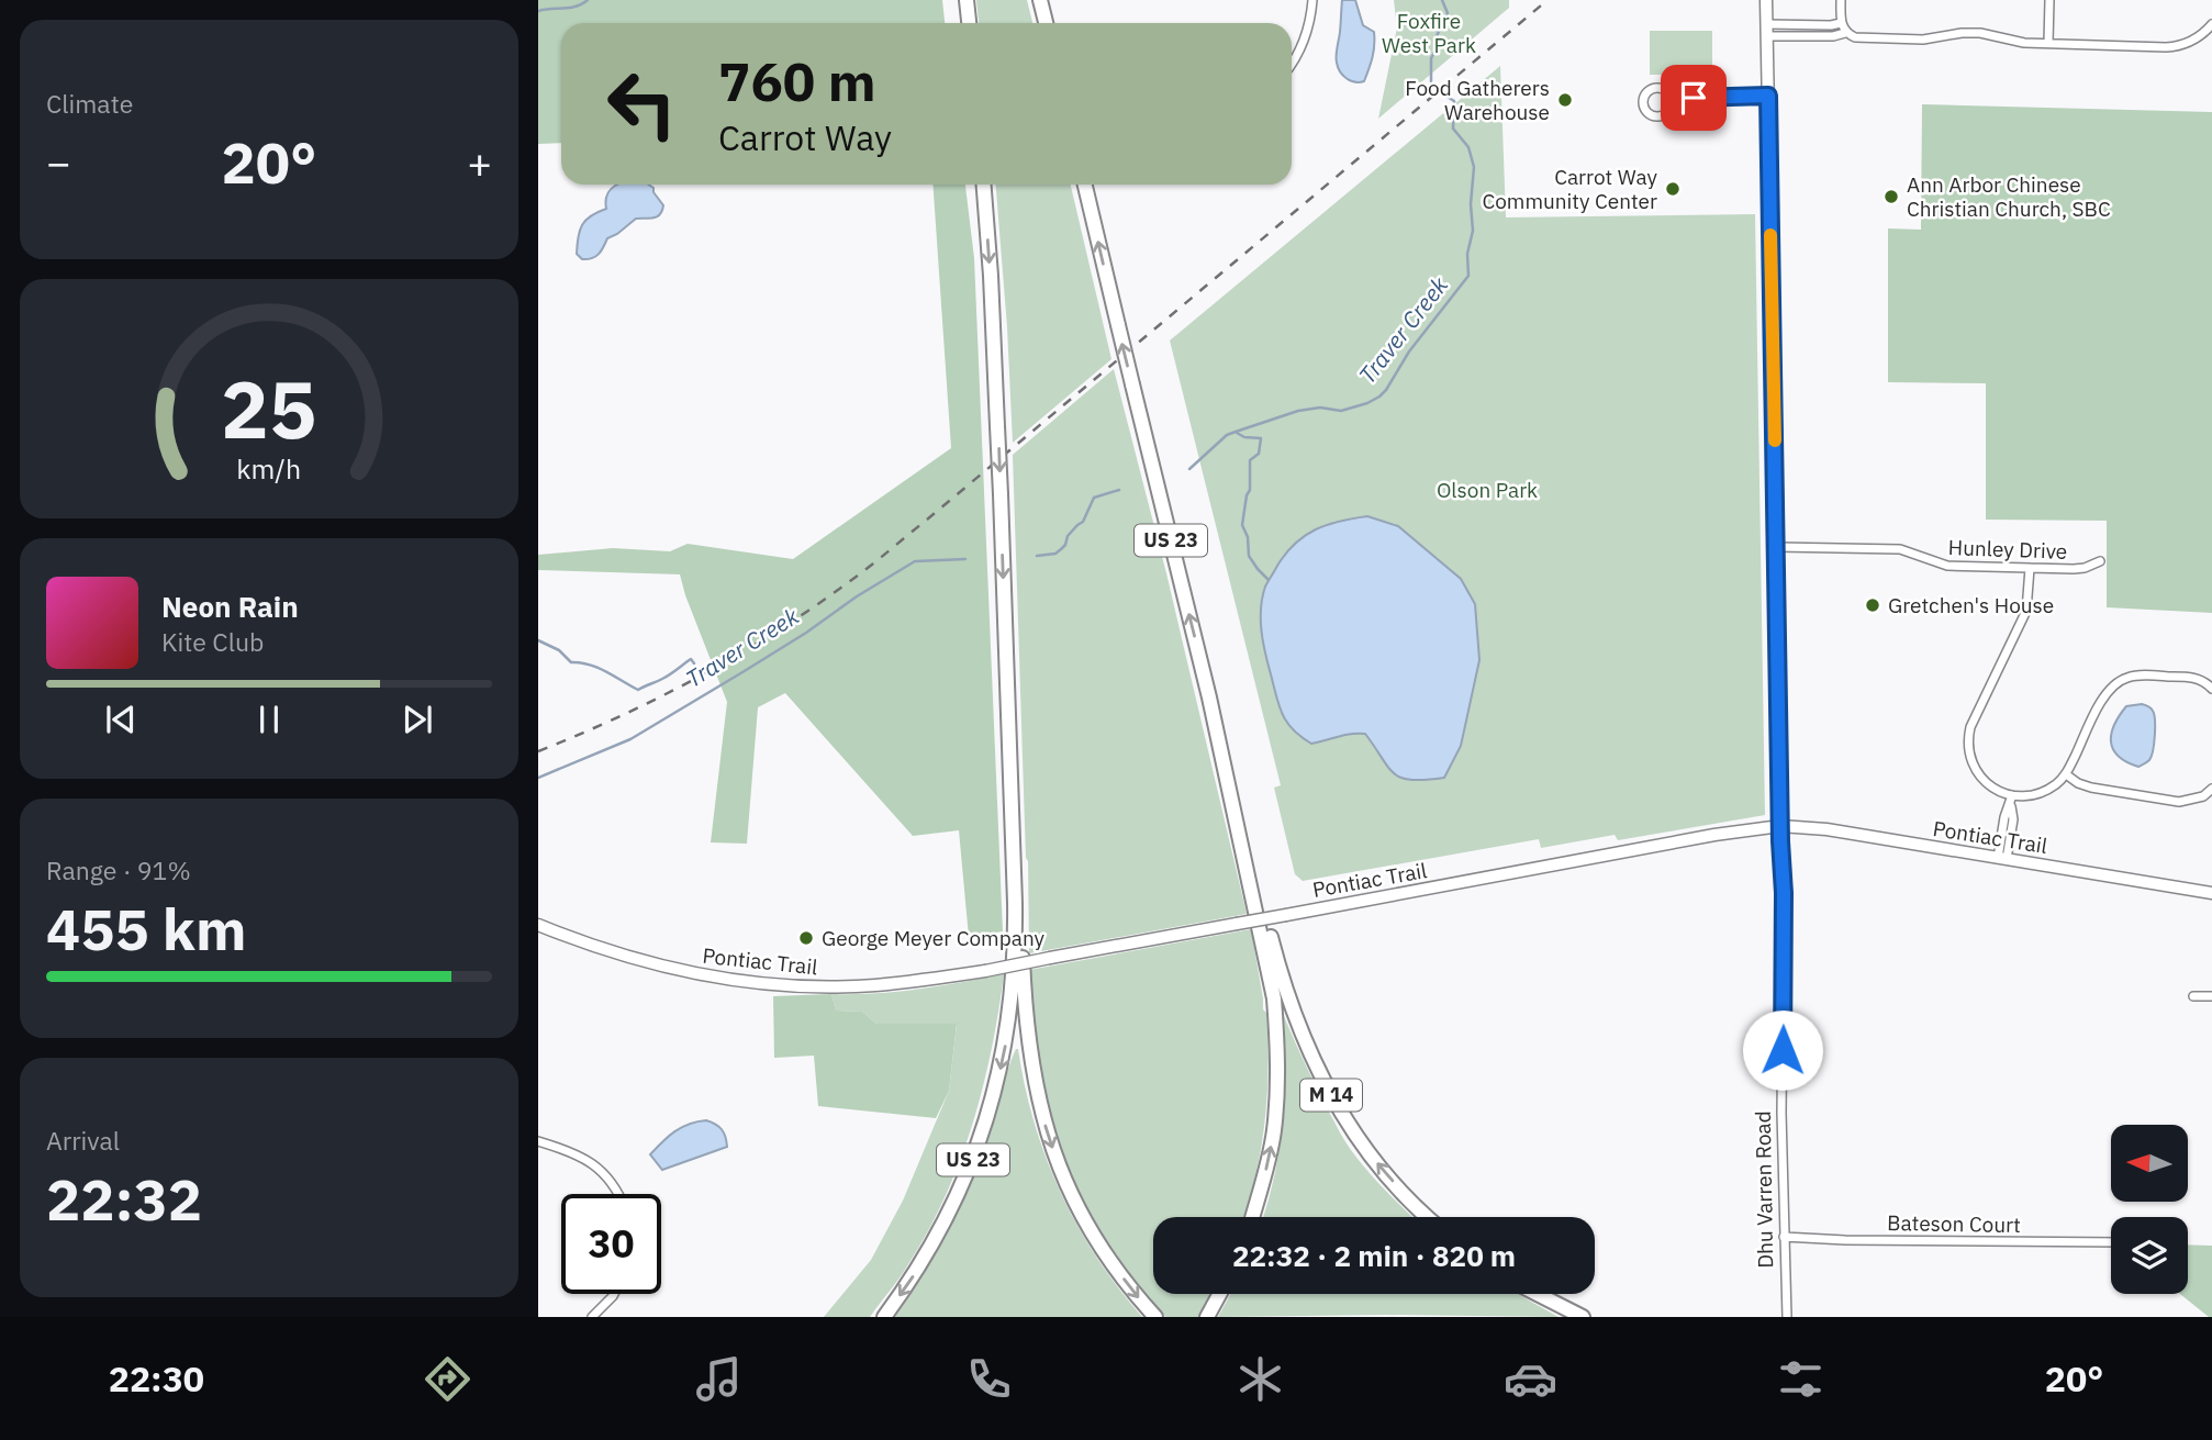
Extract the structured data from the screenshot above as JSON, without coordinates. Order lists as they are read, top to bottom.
{
  "streets": {
    "highway": ["US 23", "M 14"],
    "main road": ["Pontiac Trail", "Dhu Varren Road"],
    "street": ["Hunley Drive", "Bateson Court"]
  },
  "crossings": [
    ["US 23", "M 14"],
    ["Hunley Drive", "Dhu Varren Road"],
    ["Pontiac Trail", "Dhu Varren Road"],
    ["Dhu Varren Road", "Bateson Court"]
  ],
  "water": ["Traver Creek"],
  "parks": ["Foxfire West Park", "Olson Park"],
  "places": [
    "Food Gatherers Warehouse",
    "Carrot Way Community Center",
    "Ann Arbor Chinese Christian Church, SBC",
    "Gretchen's House",
    "George Meyer Company"
  ],
  "north": "left",
  "page": {
    "tile": [
      "Climate",
      ["Range · 91%", "455 km"],
      ["Arrival", "22:32"]
    ],
    "turn": ["760 m", "Carrot Way"],
    "heat": ["−", "20°", "+"],
    "song": ["Neon Rain", "Kite Club"],
    "limit": "30",
    "trip": "22:32 · 2 min · 820 m",
    "tabs": ["22:30", "20°"],
    "gauge": ["25", "km/h"]
  }
}
